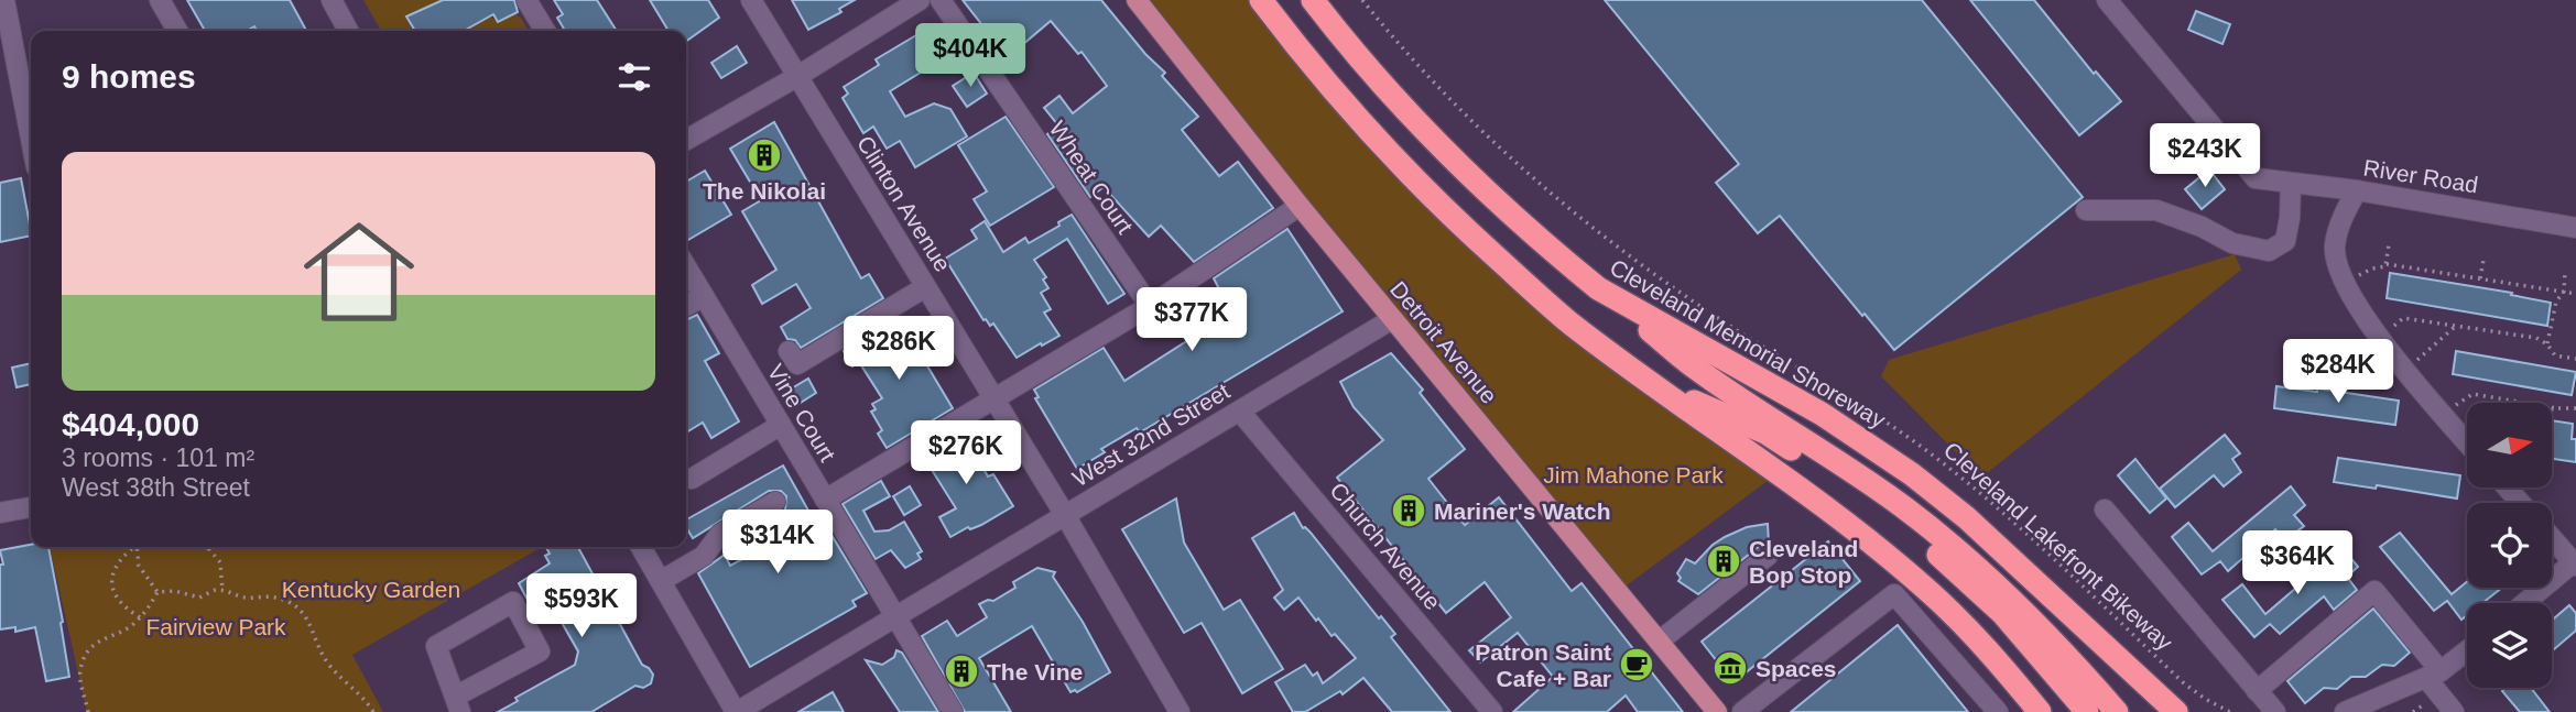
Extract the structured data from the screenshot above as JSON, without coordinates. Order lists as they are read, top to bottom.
{
  "streets": {
    "highway": ["Cleveland Memorial Shoreway"],
    "main road": ["Detroit Avenue"],
    "street": [
      "River Road",
      "Wheat Court",
      "Clinton Avenue",
      "Vine Court",
      "West 32nd Street",
      "Church Avenue"
    ],
    "path": ["Cleveland Lakefront Bikeway"]
  },
  "crossings": [
    ["Clinton Avenue", "West 32nd Street"],
    ["Detroit Avenue", "West 32nd Street"],
    ["Vine Court", "West 32nd Street"],
    ["West 32nd Street", "Church Avenue"]
  ],
  "parks": ["Jim Mahone Park", "Kentucky Garden", "Fairview Park"],
  "places": {
    "building": [
      "The Nikolai",
      "Mariner's Watch",
      "Cleveland Bop Stop",
      "The Vine"
    ],
    "cafe": ["Patron Saint Cafe + Bar"],
    "museum": ["Spaces"]
  },
  "north": "right",
  "page": {
    "price": [
      "$404K",
      "$243K",
      "$377K",
      "$286K",
      "$284K",
      "$276K",
      "$314K",
      "$364K",
      "$593K"
    ],
    "heading": "9 homes",
    "list": [
      {
        "name": "$404,000",
        "note": "3 rooms · 101 m² · West 38th Street"
      }
    ]
  }
}
